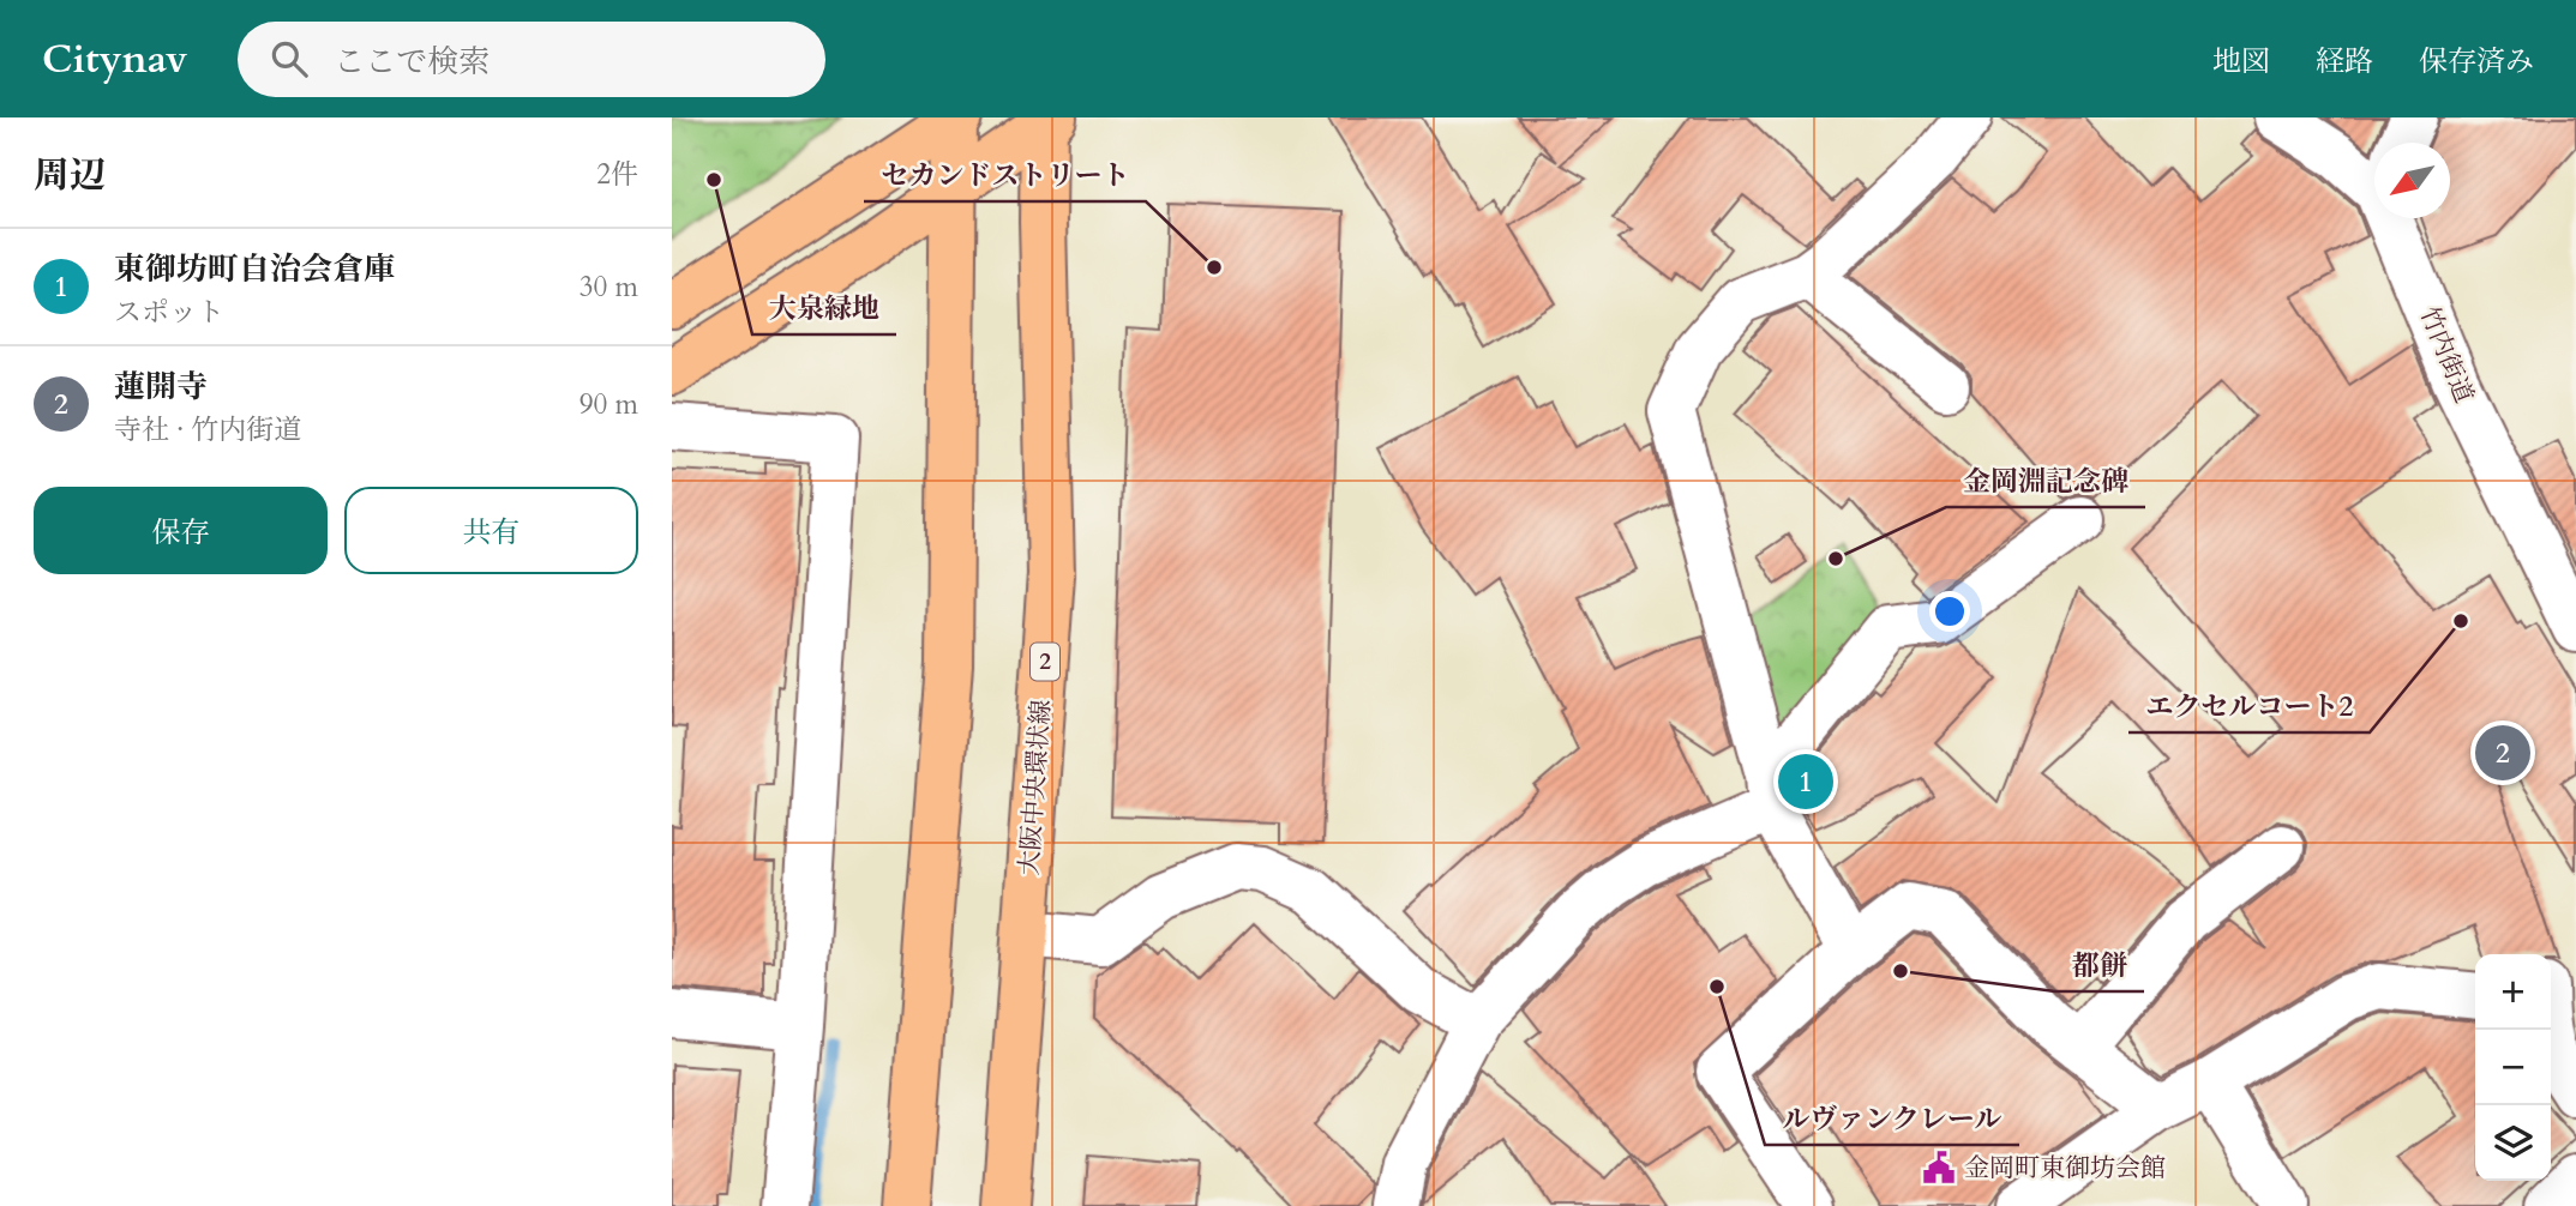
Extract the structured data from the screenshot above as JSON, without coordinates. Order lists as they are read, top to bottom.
{
  "streets": {
    "main road": ["2", "大阪中央環状線"],
    "street": ["竹内街道"]
  },
  "places": {
    "other": [
      "大泉緑地",
      "セカンドストリート",
      "金岡淵記念碑",
      "エクセルコート2",
      "都餅",
      "ルヴァンクレール"
    ],
    "public building": ["金岡町東御坊会館"]
  },
  "north": "bottom left",
  "page": {
    "header": "Citynav",
    "search": "ここで検索",
    "nav": ["地図", "経路", "保存済み"],
    "heading": ["周辺", "2件"],
    "list": [
      {
        "mark": "1",
        "name": "東御坊町自治会倉庫",
        "note": "スポット",
        "value": "30 m"
      },
      {
        "mark": "2",
        "name": "蓮開寺",
        "note": "寺社 · 竹内街道",
        "value": "90 m"
      }
    ],
    "buttons": ["保存", "共有"],
    "pins": ["2", "1"],
    "map_buttons": ["+", "−"]
  }
}
